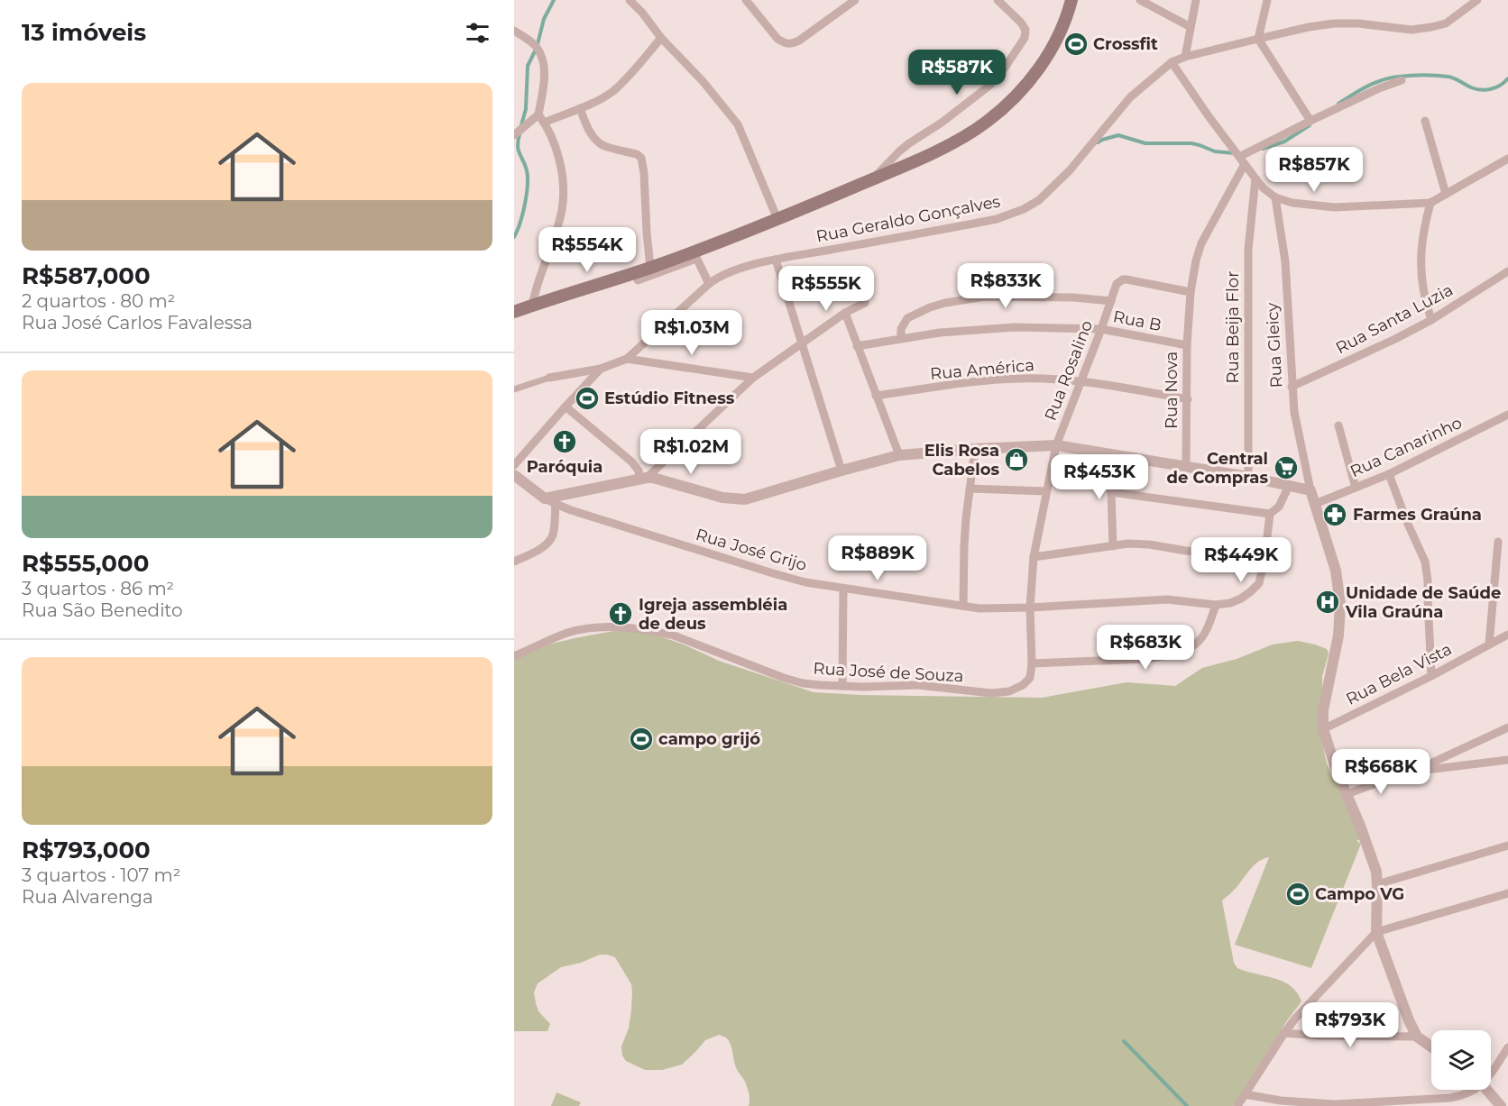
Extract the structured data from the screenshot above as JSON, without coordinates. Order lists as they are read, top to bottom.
{
  "streets": {
    "street": [
      "Rua Geraldo Gonçalves",
      "Rua Santa Luzia",
      "Rua B",
      "Rua Beija Flor",
      "Rua Gleicy",
      "Rua América",
      "Rua Rosalino",
      "Rua Nova",
      "Rua Canarinho",
      "Rua José Grijo",
      "Rua José de Souza",
      "Rua Bela Vista"
    ]
  },
  "crossings": [
    ["Rua Santa Luzia", "Rua Gleicy"],
    ["Rua B", "Rua Rosalino"],
    ["Rua B", "Rua Nova"],
    ["Rua América", "Rua Rosalino"],
    ["Rua América", "Rua Nova"],
    ["Rua Rosalino", "Rua Nova"],
    ["Rua Rosalino", "Rua José Grijo"],
    ["Rua Rosalino", "Rua José de Souza"],
    ["Rua José Grijo", "Rua José de Souza"]
  ],
  "places": {
    "sports": [
      "Crossfit",
      "Estúdio Fitness",
      "campo grijó",
      "Campo VG"
    ],
    "church": ["Paróquia", "Igreja assembléia de deus"],
    "shop": ["Elis Rosa Cabelos"],
    "supermarket": ["Central de Compras"],
    "pharmacy": ["Farmes Graúna"],
    "hospital": ["Unidade de Saúde Vila Graúna"]
  },
  "page": {
    "heading": "13 imóveis",
    "price": [
      "R$587K",
      "R$857K",
      "R$554K",
      "R$833K",
      "R$555K",
      "R$1.03M",
      "R$1.02M",
      "R$453K",
      "R$889K",
      "R$449K",
      "R$683K",
      "R$668K",
      "R$793K"
    ],
    "list": [
      {
        "name": "R$587,000",
        "note": "2 quartos · 80 m² · Rua José Carlos Favalessa"
      },
      {
        "name": "R$555,000",
        "note": "3 quartos · 86 m² · Rua São Benedito"
      },
      {
        "name": "R$793,000",
        "note": "3 quartos · 107 m² · Rua Alvarenga"
      }
    ]
  }
}
